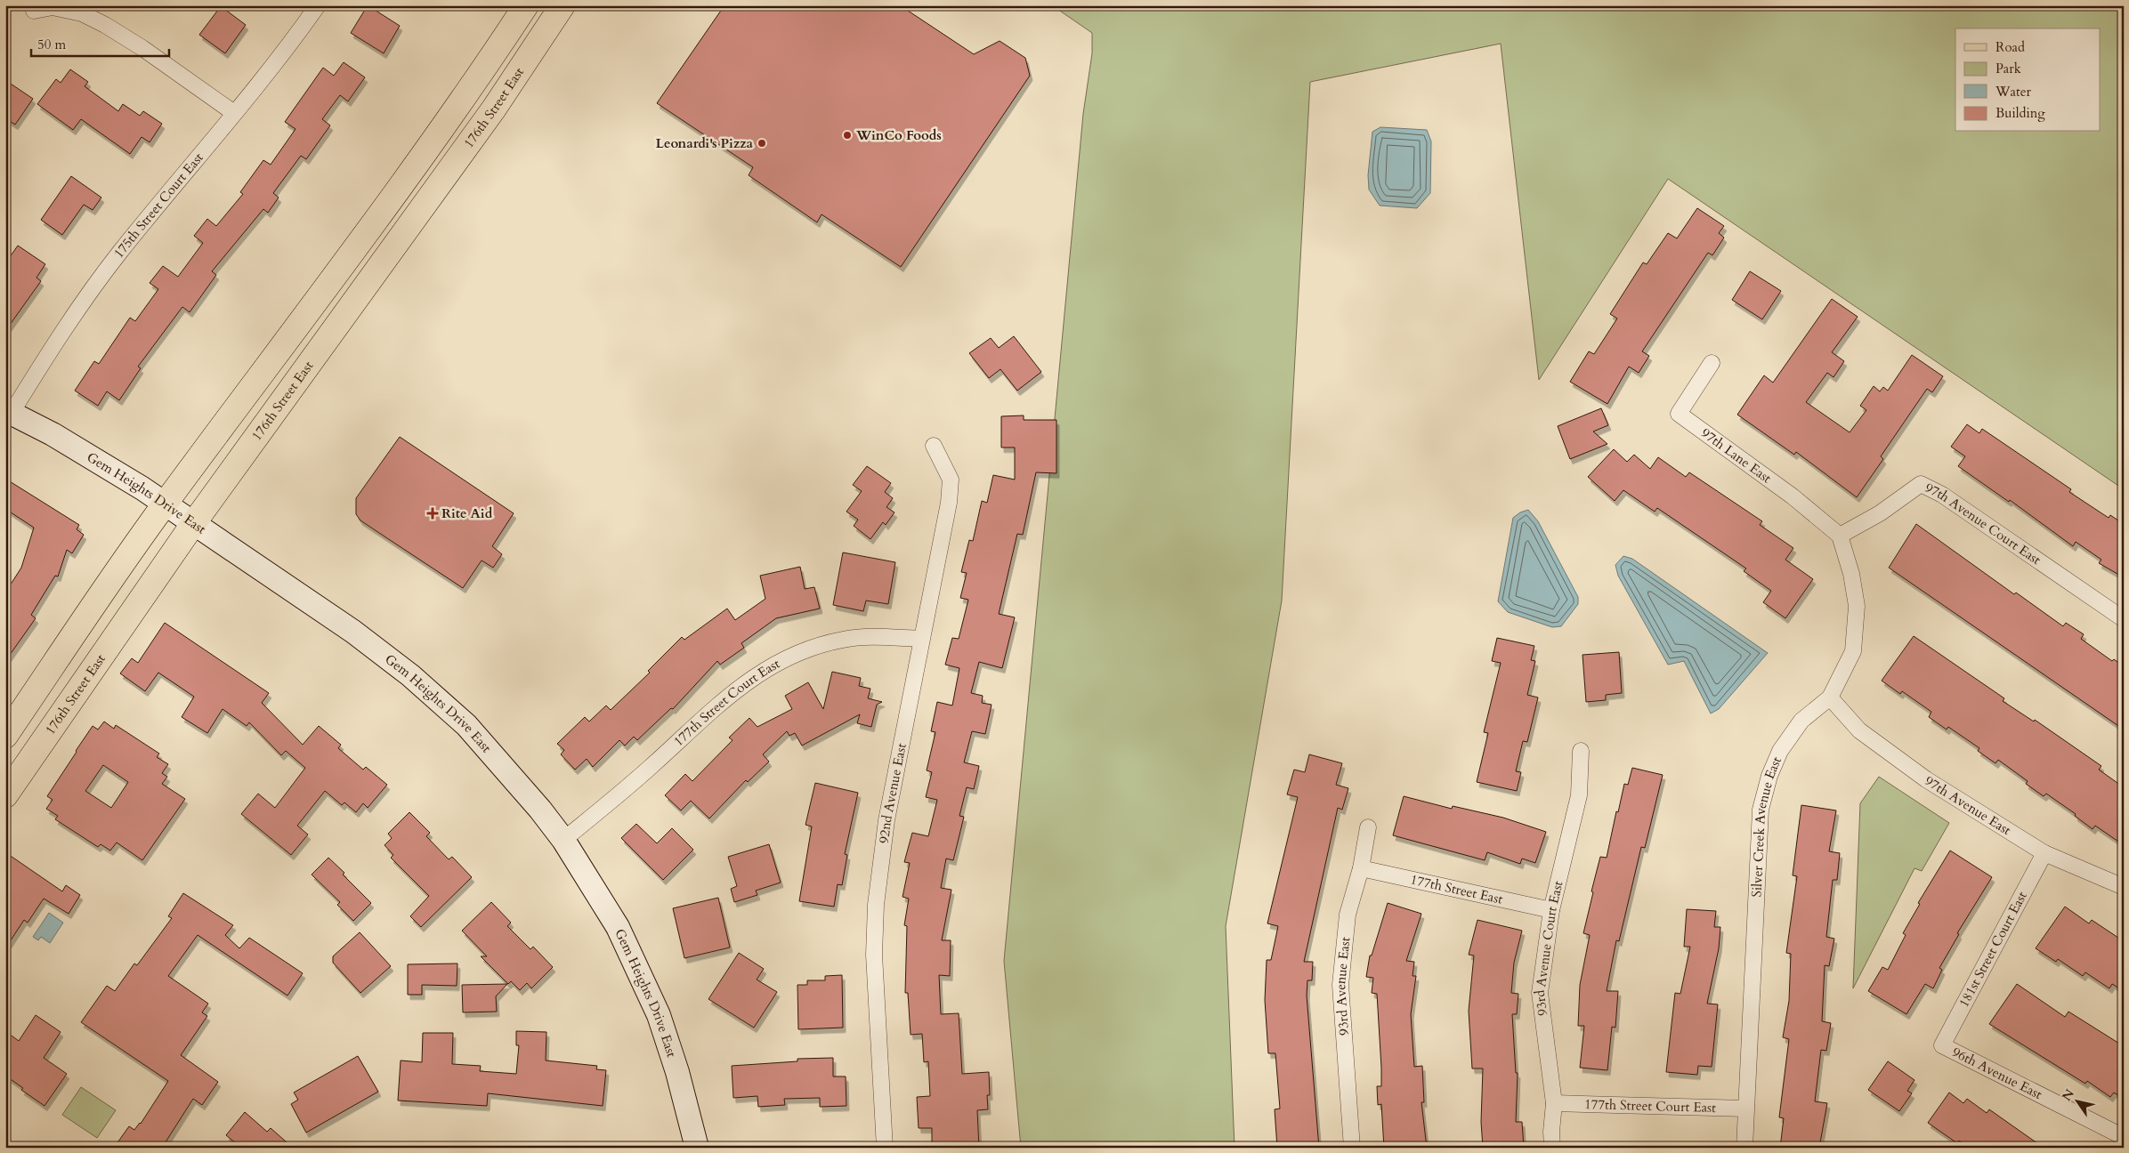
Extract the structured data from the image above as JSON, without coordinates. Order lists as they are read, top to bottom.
{
  "streets": {
    "main road": ["176th Street East"],
    "street": [
      "175th Street Court East",
      "97th Lane East",
      "Gem Heights Drive East",
      "97th Avenue Court East",
      "177th Street Court East",
      "92nd Avenue East",
      "97th Avenue East",
      "Silver Creek Avenue East",
      "177th Street East",
      "93rd Avenue Court East",
      "181st Street Court East",
      "93rd Avenue East",
      "96th Avenue East"
    ]
  },
  "crossings": [
    ["176th Street East", "Gem Heights Drive East"],
    ["175th Street Court East", "Gem Heights Drive East"],
    ["97th Lane East", "97th Avenue Court East"],
    ["97th Lane East", "Silver Creek Avenue East"],
    ["Gem Heights Drive East", "177th Street Court East"],
    ["97th Avenue Court East", "Silver Creek Avenue East"],
    ["177th Street Court East", "92nd Avenue East"],
    ["177th Street Court East", "Silver Creek Avenue East"],
    ["177th Street Court East", "93rd Avenue Court East"],
    ["97th Avenue East", "Silver Creek Avenue East"],
    ["97th Avenue East", "181st Street Court East"],
    ["177th Street East", "93rd Avenue Court East"],
    ["177th Street East", "93rd Avenue East"],
    ["181st Street Court East", "96th Avenue East"]
  ],
  "places": {
    "other": ["WinCo Foods", "Leonardi's Pizza"],
    "health": ["Rite Aid"]
  },
  "legend": [
    "Road",
    "Park",
    "Water",
    "Building"
  ],
  "scale_bar": "50 m",
  "north": "top left"
}
